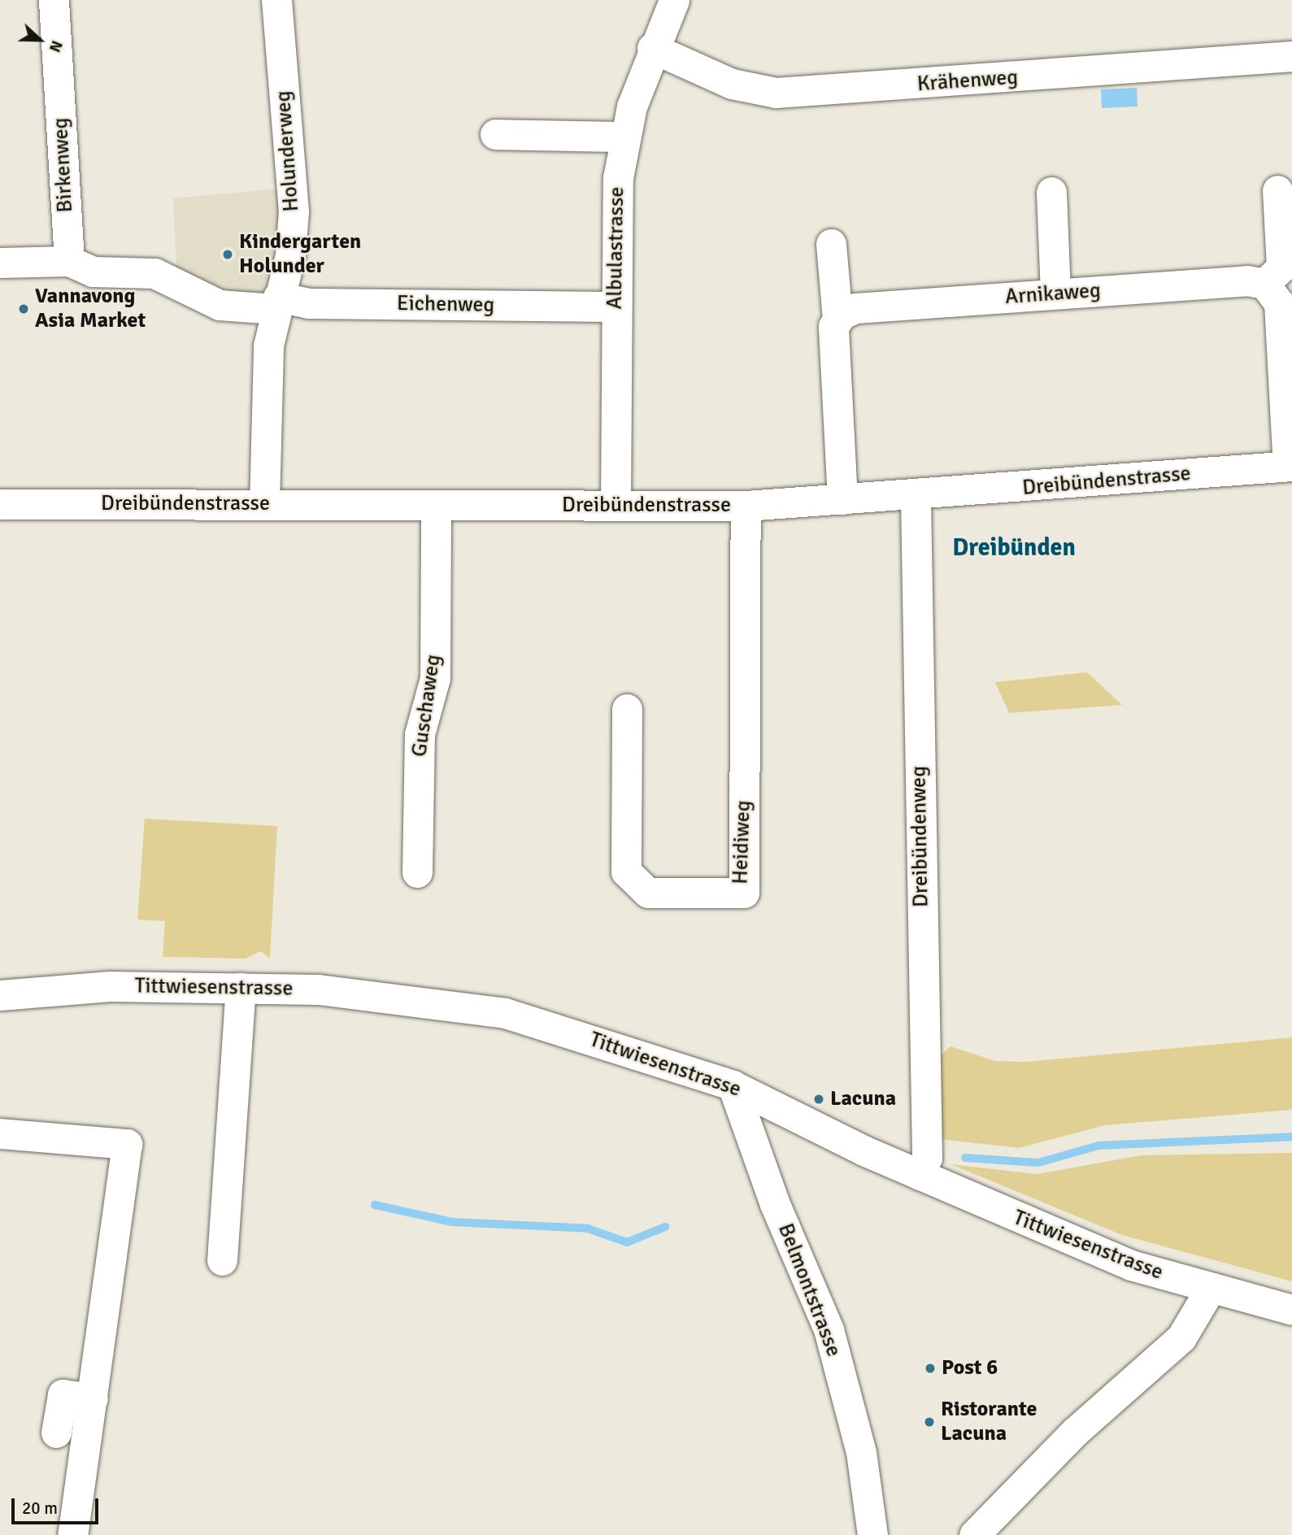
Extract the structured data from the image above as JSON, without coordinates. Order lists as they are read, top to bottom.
{
  "streets": {
    "street": [
      "Krähenweg",
      "Holunderweg",
      "Birkenweg",
      "Albulastrasse",
      "Arnikaweg",
      "Eichenweg",
      "Dreibündenstrasse",
      "Guschaweg",
      "Dreibündenweg",
      "Heidiweg",
      "Tittwiesenstrasse",
      "Belmontstrasse"
    ]
  },
  "crossings": [
    ["Krähenweg", "Albulastrasse"],
    ["Holunderweg", "Eichenweg"],
    ["Holunderweg", "Dreibündenstrasse"],
    ["Birkenweg", "Eichenweg"],
    ["Albulastrasse", "Eichenweg"],
    ["Albulastrasse", "Dreibündenstrasse"],
    ["Dreibündenstrasse", "Guschaweg"],
    ["Dreibündenstrasse", "Dreibündenweg"],
    ["Dreibündenstrasse", "Heidiweg"],
    ["Dreibündenweg", "Tittwiesenstrasse"],
    ["Tittwiesenstrasse", "Belmontstrasse"]
  ],
  "districts": ["Dreibünden"],
  "places": [
    "Kindergarten Holunder",
    "Vannavong Asia Market",
    "Lacuna",
    "Post 6",
    "Ristorante Lacuna"
  ],
  "scale_bar": "20 m",
  "north": "right"
}
